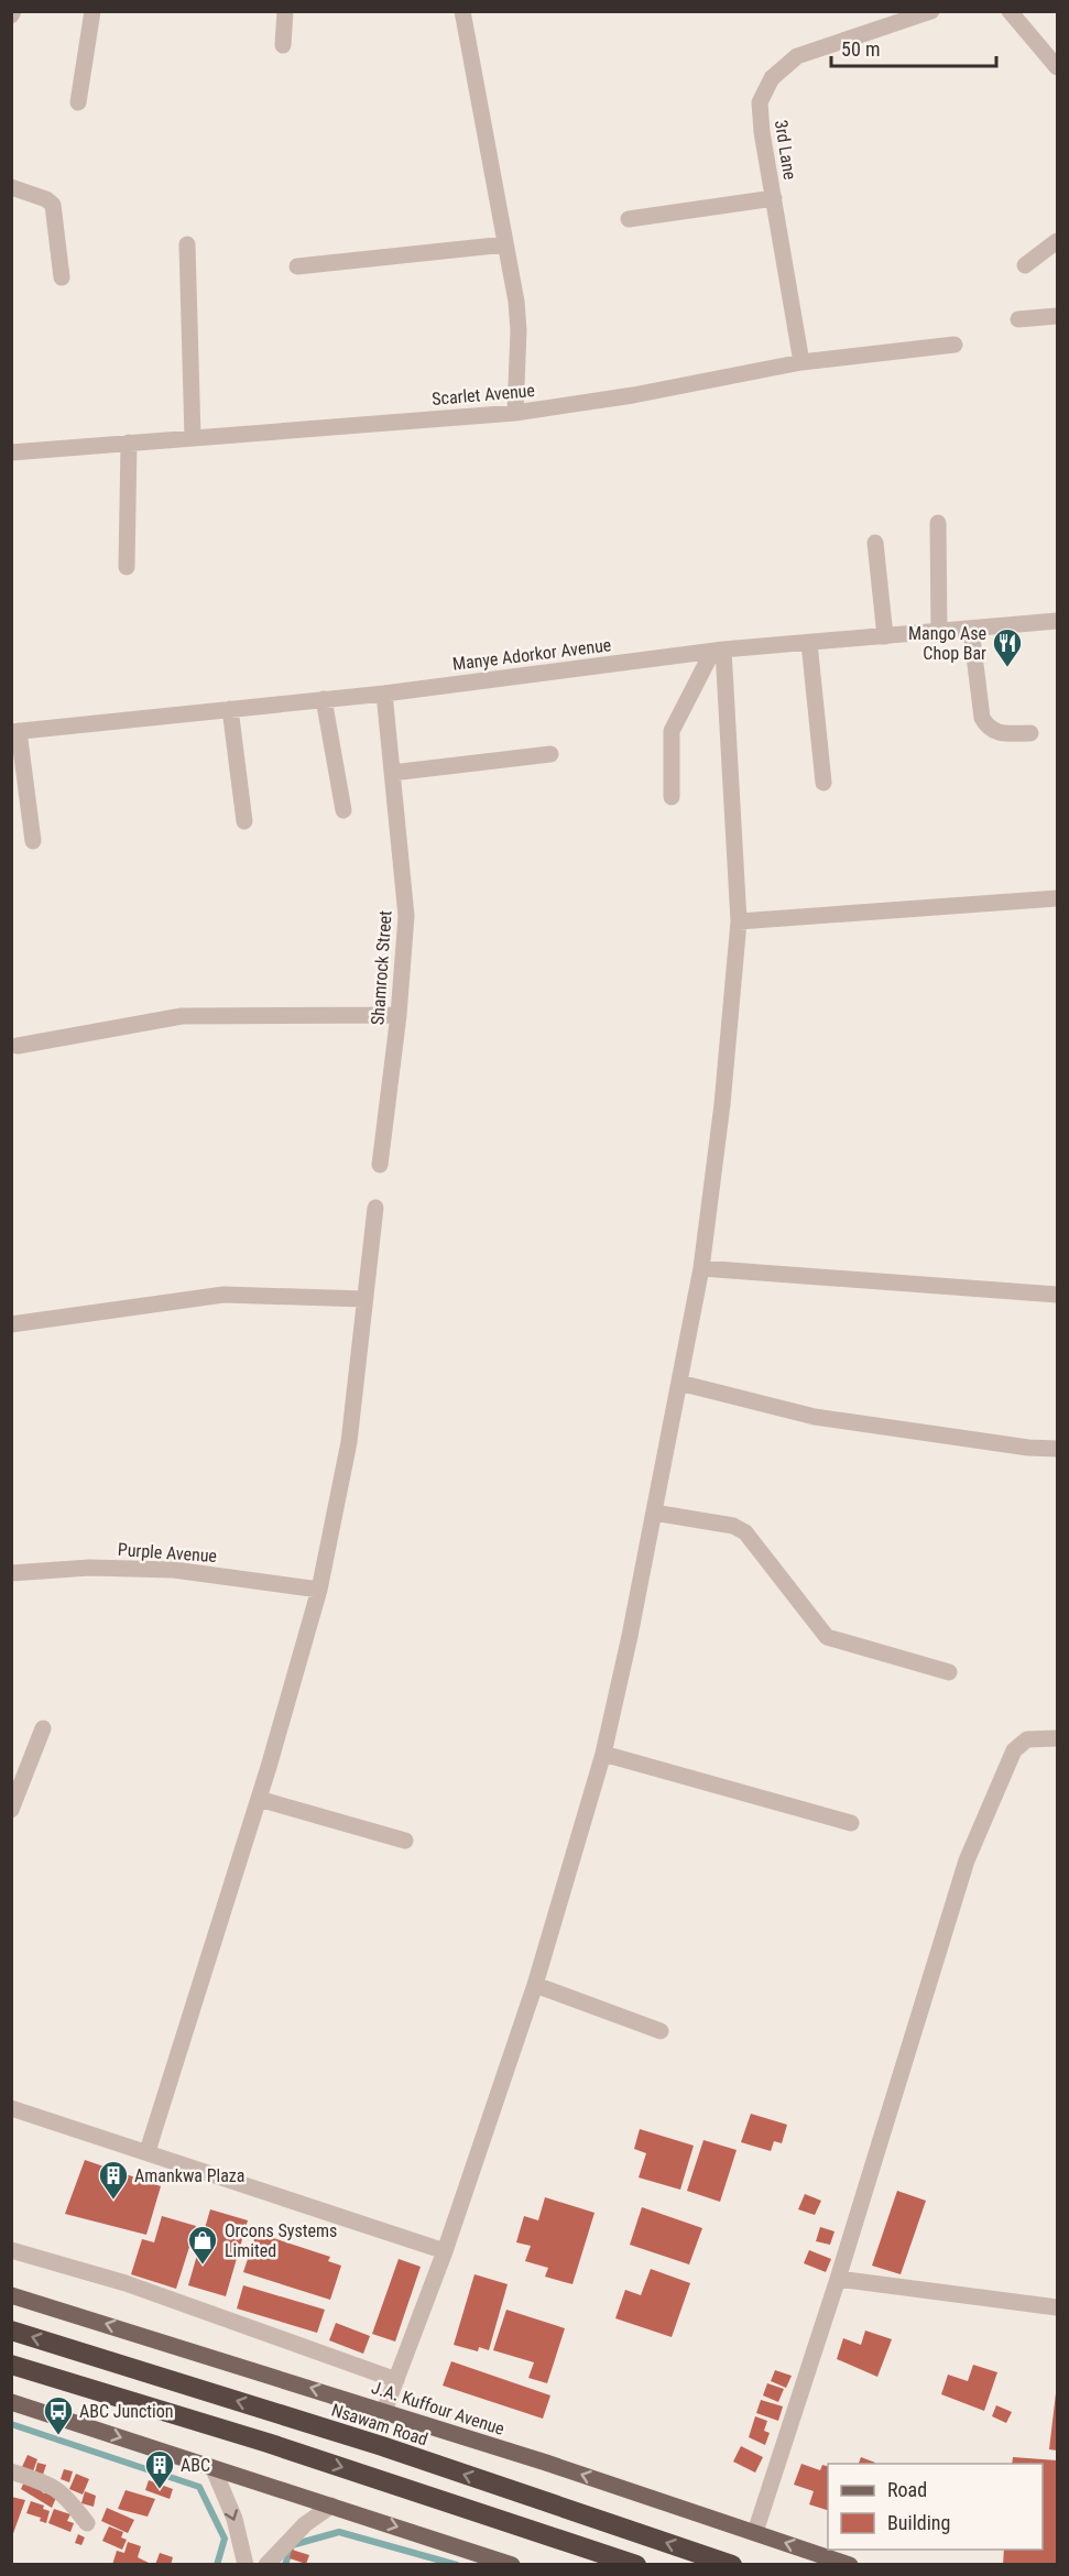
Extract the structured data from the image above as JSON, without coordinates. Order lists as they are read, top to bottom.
{
  "streets": {
    "highway": ["Nsawam Road"],
    "main road": ["J.A. Kuffour Avenue"],
    "street": [
      "3rd Lane",
      "Scarlet Avenue",
      "Manye Adorkor Avenue",
      "Shamrock Street",
      "Purple Avenue"
    ]
  },
  "crossings": [
    ["3rd Lane", "Scarlet Avenue"],
    ["Manye Adorkor Avenue", "Shamrock Street"]
  ],
  "places": {
    "restaurant": ["Mango Ase Chop Bar"],
    "building": ["Amankwa Plaza", "ABC"],
    "shop": ["Orcons Systems Limited"],
    "bus stop": ["ABC Junction"]
  },
  "legend": ["Road", "Building"],
  "scale_bar": "50 m"
}
